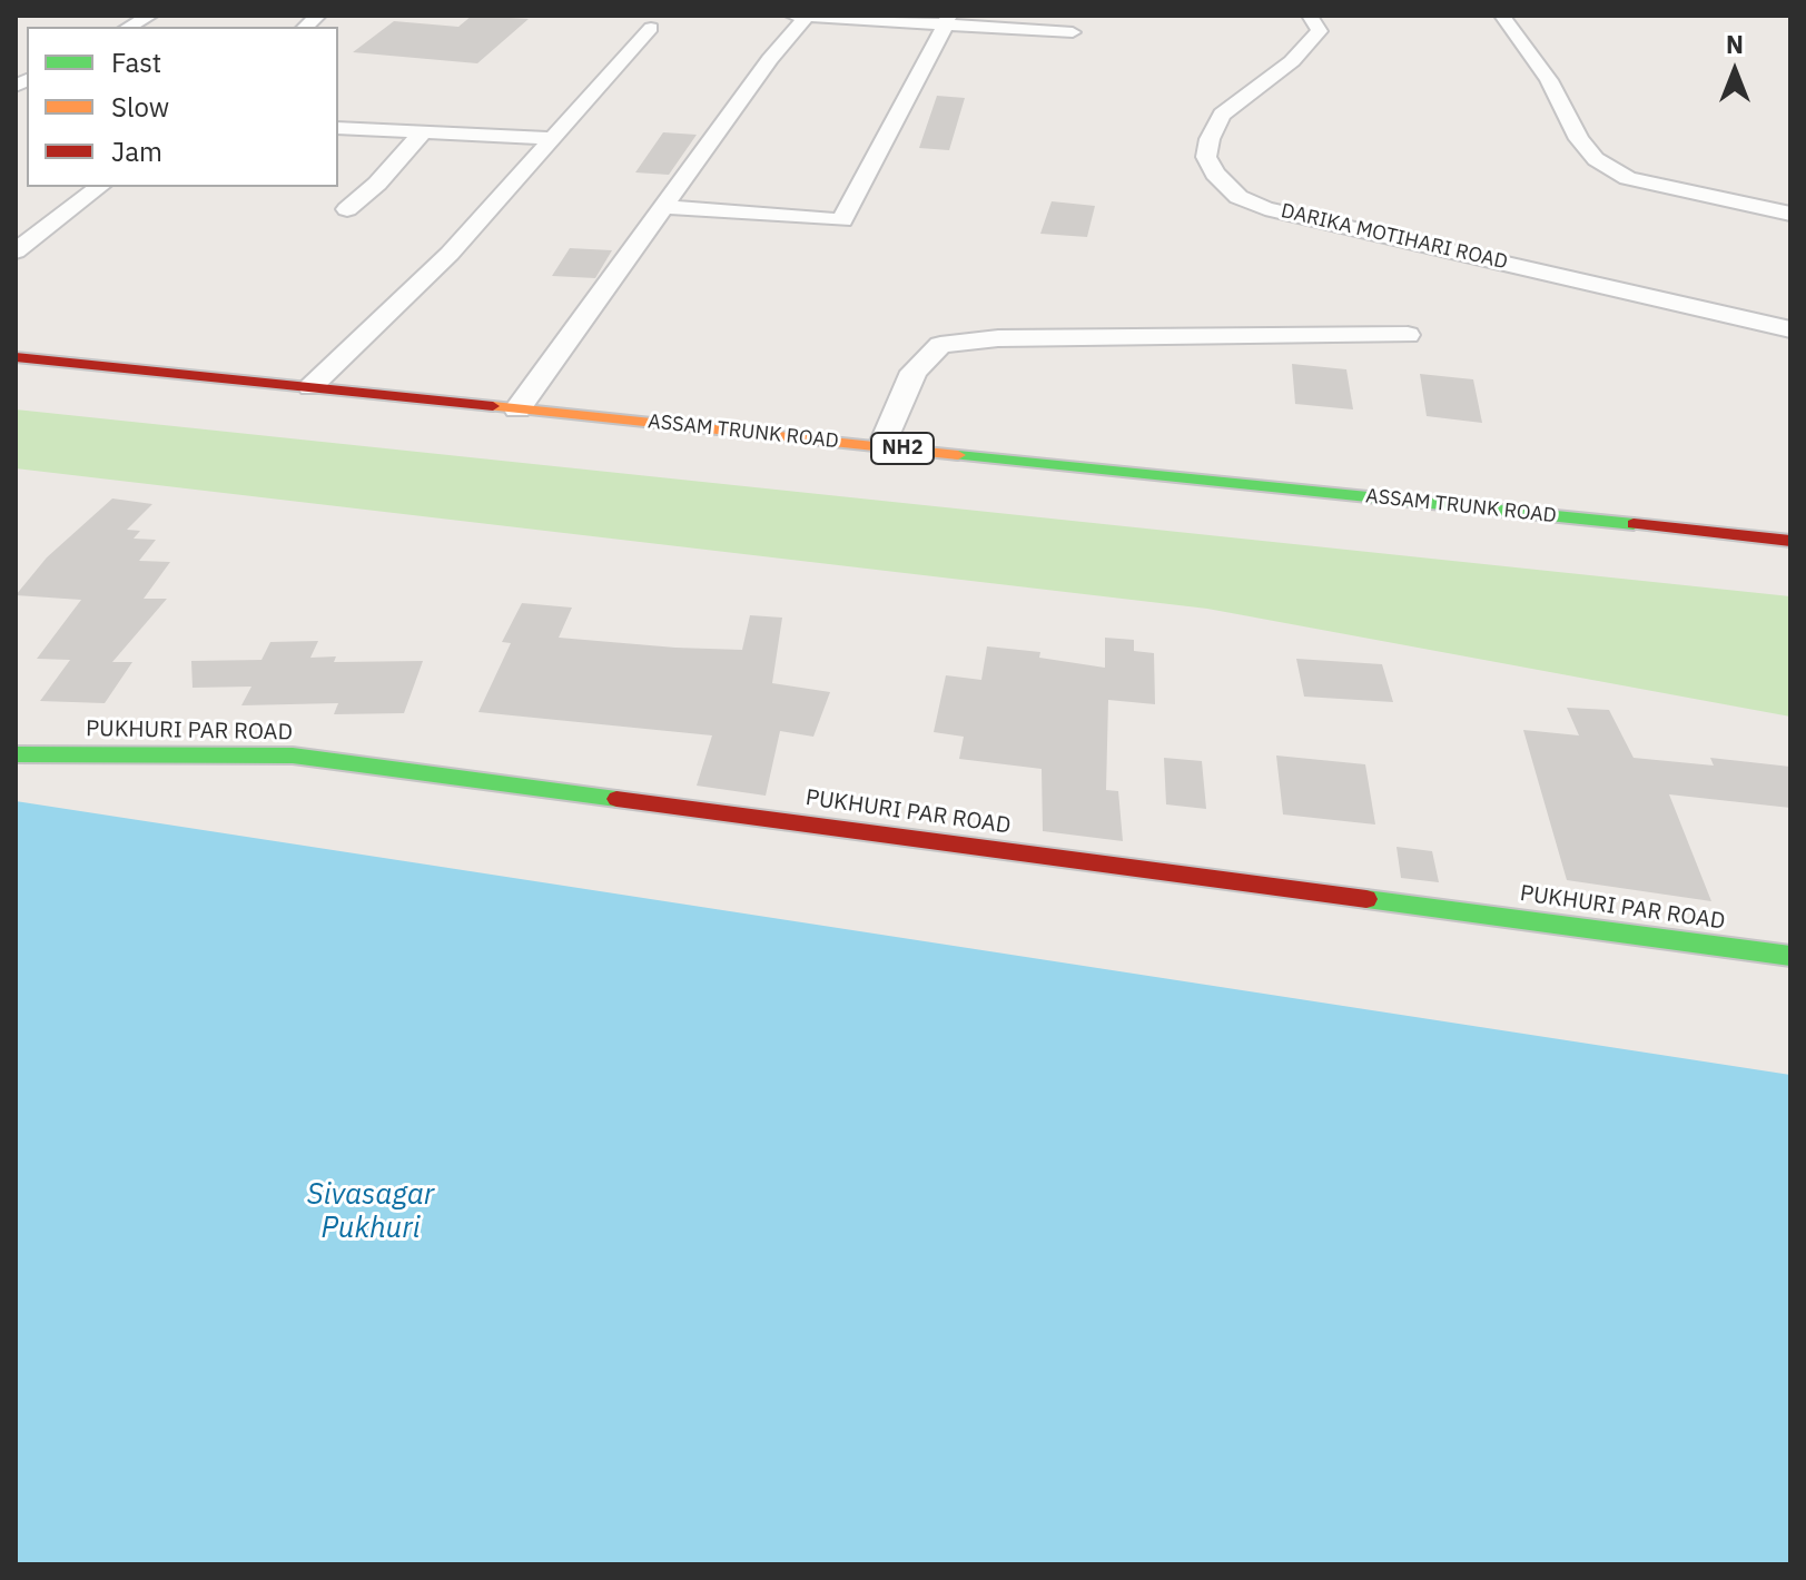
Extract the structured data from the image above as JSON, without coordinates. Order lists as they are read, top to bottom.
{
  "streets": {
    "main road": ["ASSAM TRUNK ROAD", "NH2", "PUKHURI PAR ROAD"],
    "street": ["DARIKA MOTIHARI ROAD"]
  },
  "water": ["Sivasagar Pukhuri"],
  "legend": ["Fast", "Slow", "Jam"],
  "north": "top"
}
